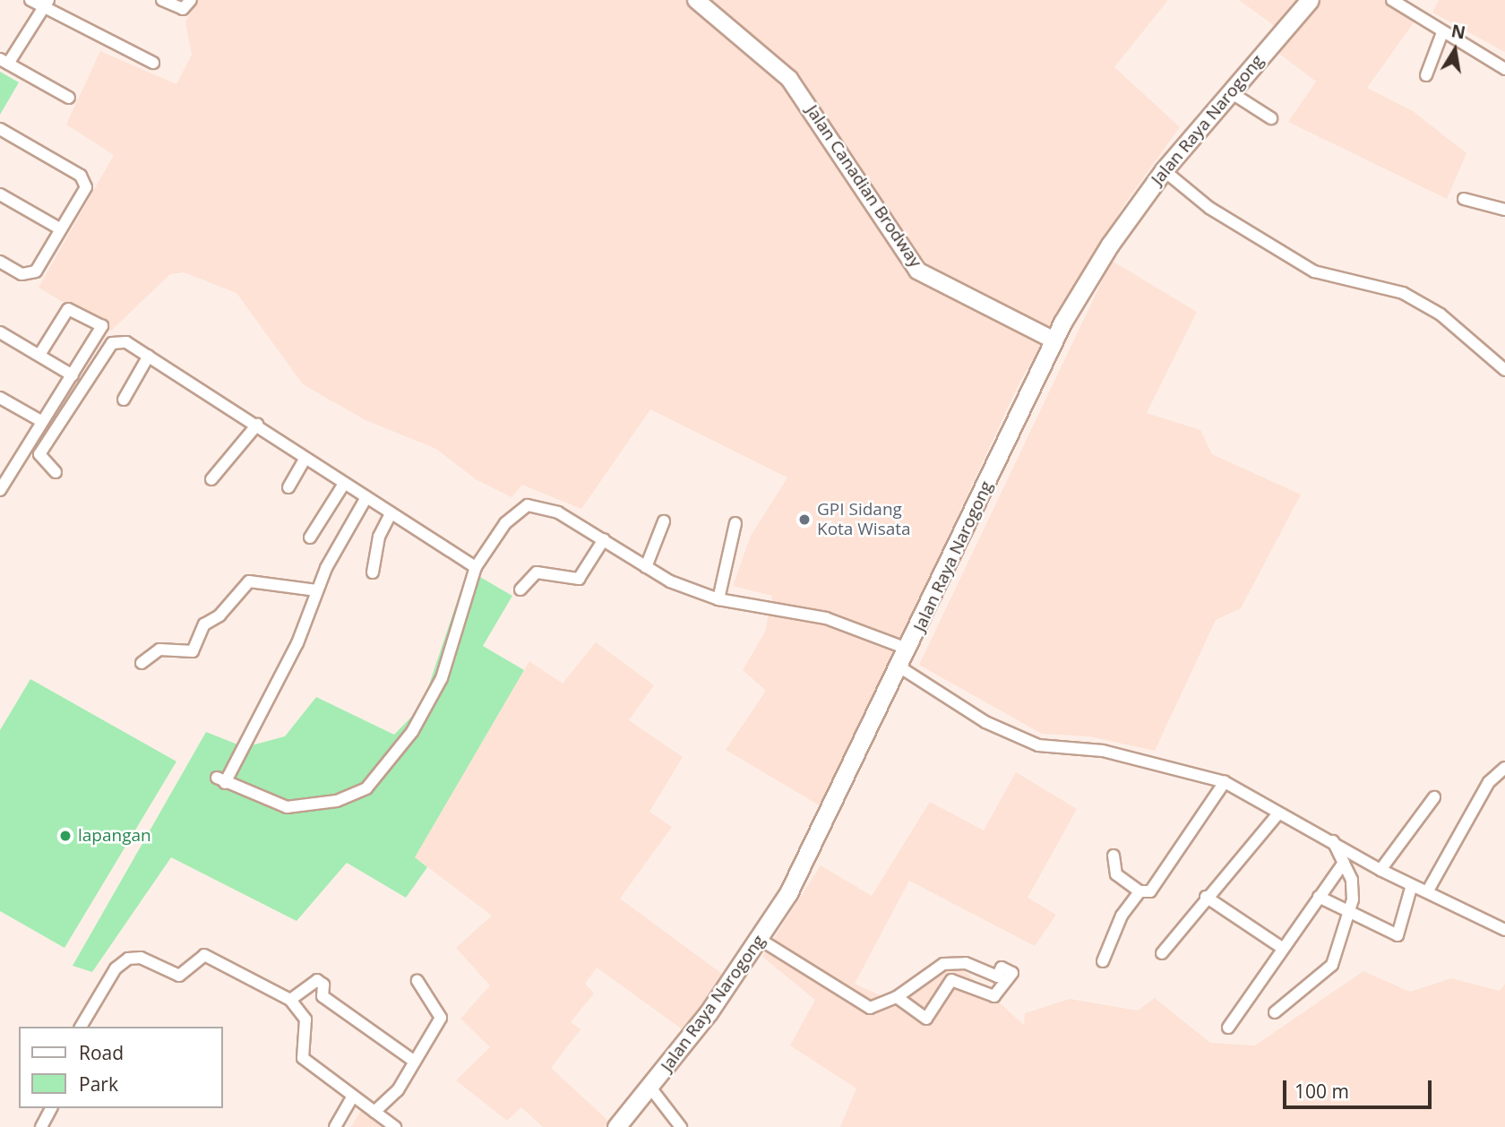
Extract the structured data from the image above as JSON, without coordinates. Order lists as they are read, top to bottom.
{
  "streets": {
    "main road": ["Jalan Raya Narogong"],
    "street": ["Jalan Canadian Brodway"]
  },
  "crossings": [
    ["Jalan Raya Narogong", "Jalan Canadian Brodway"]
  ],
  "places": ["GPI Sidang Kota Wisata", "lapangan"],
  "legend": ["Road", "Park"],
  "scale_bar": "100 m",
  "north": "top"
}
